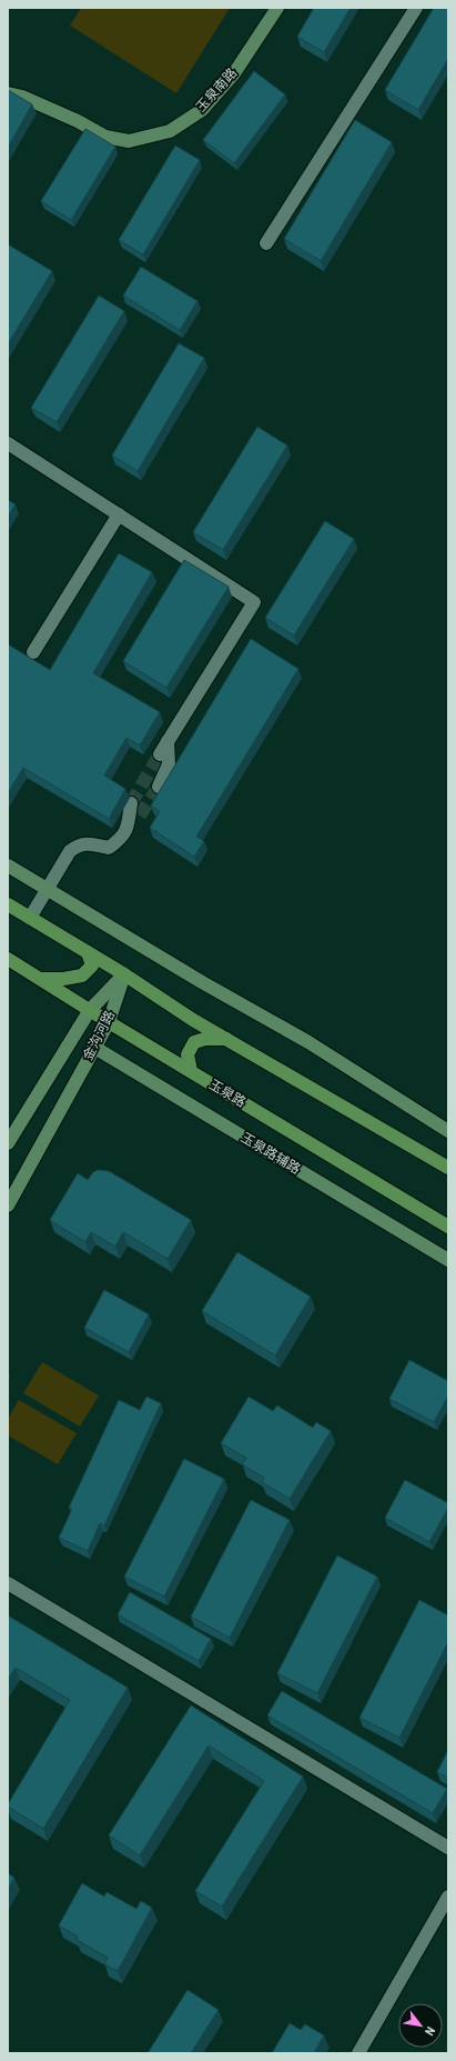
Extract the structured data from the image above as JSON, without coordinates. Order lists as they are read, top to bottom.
{
  "streets": {
    "main road": ["玉泉路"],
    "street": ["玉泉南路", "金沟河路", "玉泉路辅路"]
  },
  "crossings": [
    ["金沟河路", "玉泉路"],
    ["金沟河路", "玉泉路辅路"]
  ],
  "north": "bottom right"
}
